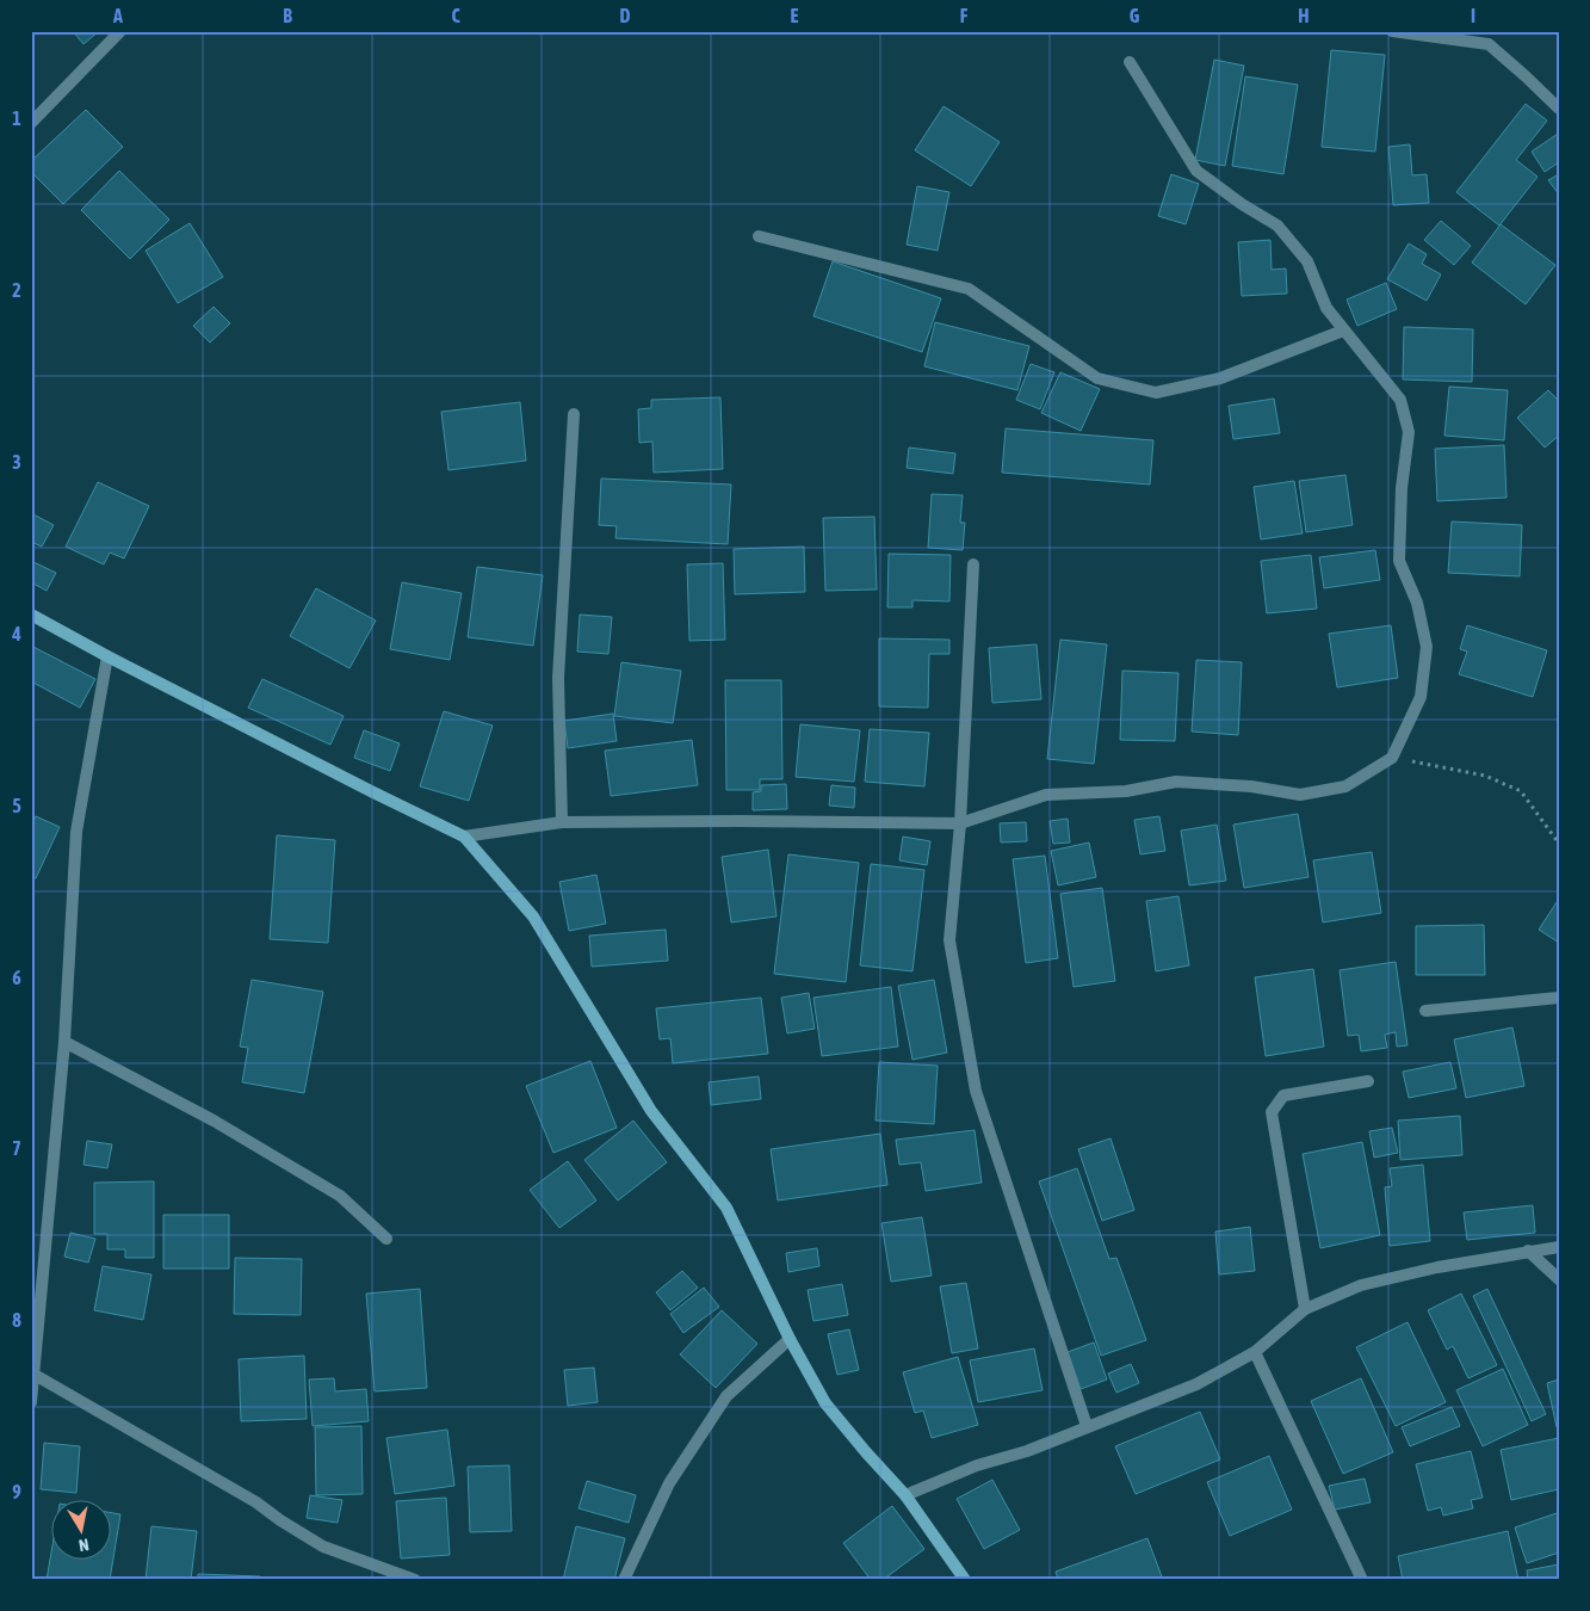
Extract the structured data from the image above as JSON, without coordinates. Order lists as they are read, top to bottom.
{
  "north": "bottom",
  "grid": {
    "columns": [
      "A",
      "B",
      "C",
      "D",
      "E",
      "F",
      "G",
      "H",
      "I"
    ],
    "rows": [
      "1",
      "2",
      "3",
      "4",
      "5",
      "6",
      "7",
      "8",
      "9"
    ]
  }
}
